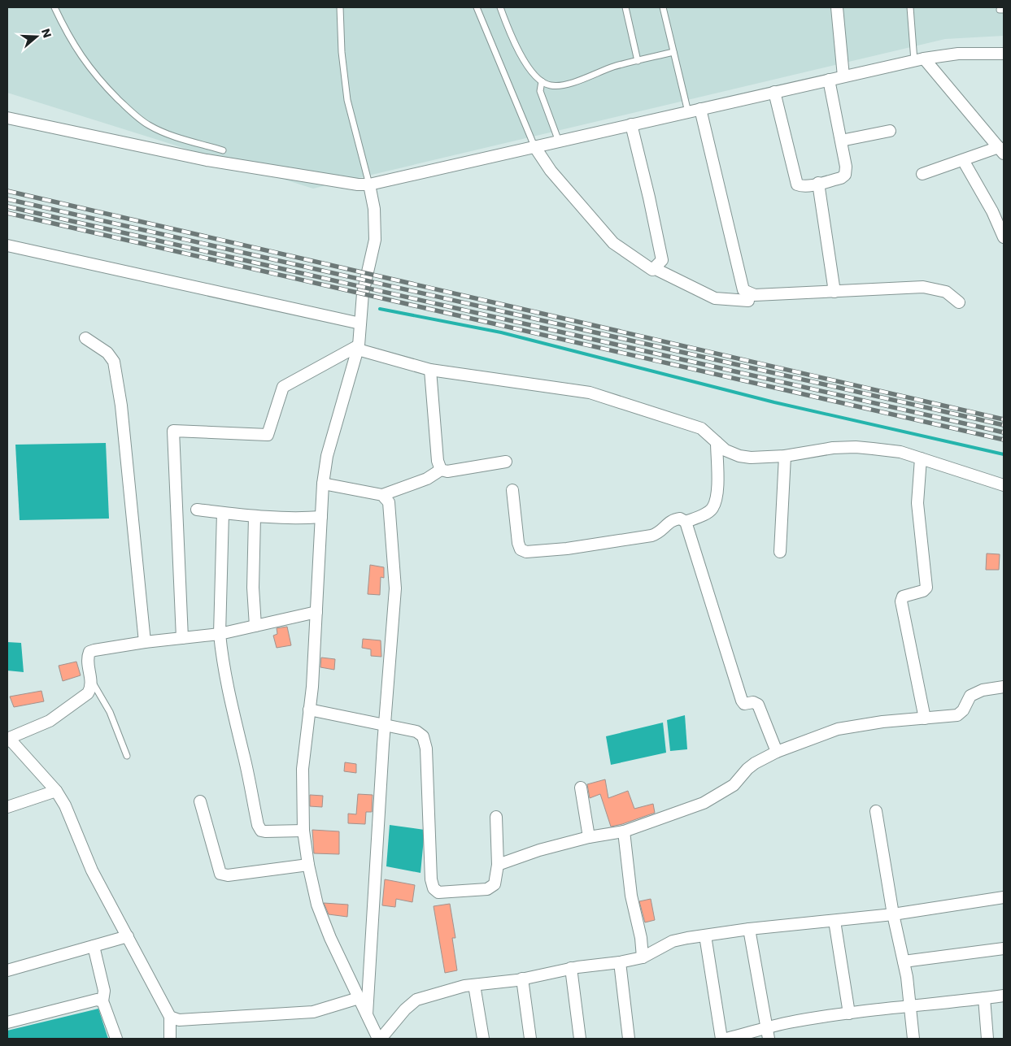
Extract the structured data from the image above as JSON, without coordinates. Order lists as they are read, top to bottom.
{
  "north": "right"
}
